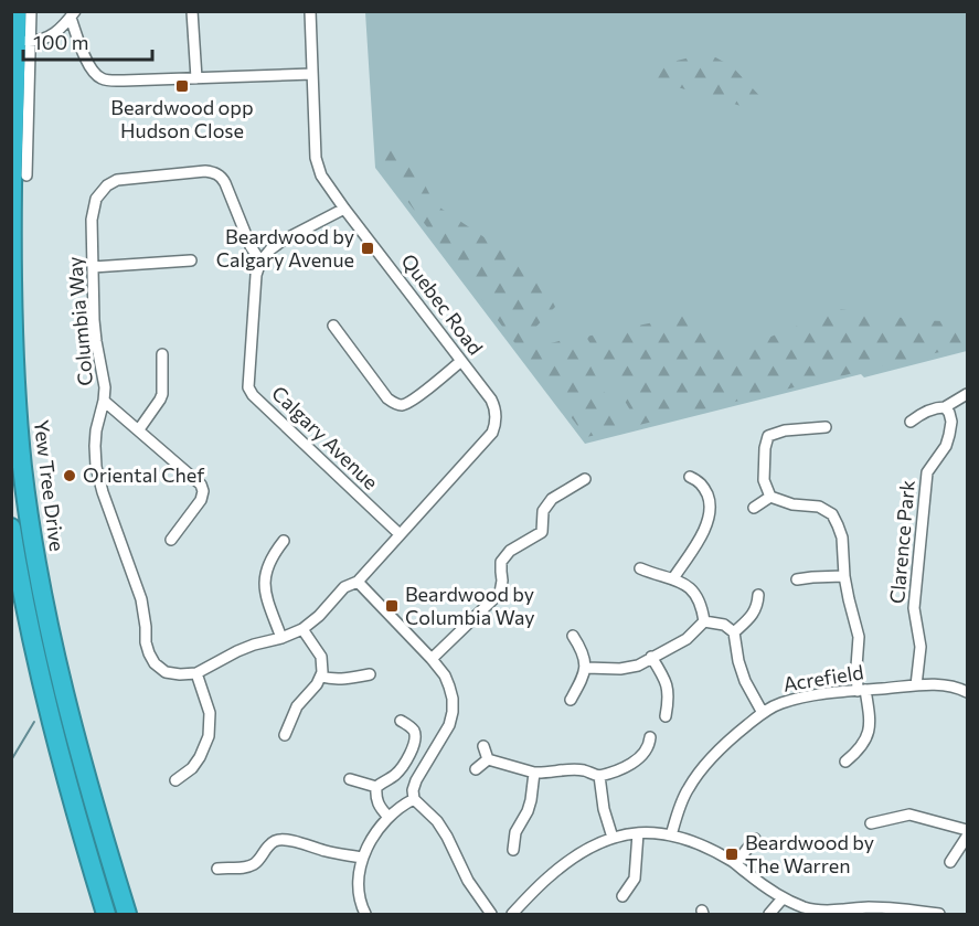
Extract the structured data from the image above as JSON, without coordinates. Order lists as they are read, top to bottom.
{
  "streets": {
    "highway": ["Yew Tree Drive"],
    "street": [
      "Quebec Road",
      "Columbia Way",
      "Calgary Avenue",
      "Clarence Park",
      "Acrefield"
    ]
  },
  "crossings": [
    ["Quebec Road", "Calgary Avenue"],
    ["Columbia Way", "Calgary Avenue"],
    ["Clarence Park", "Acrefield"]
  ],
  "places": {
    "transit": [
      "Beardwood opp Hudson Close",
      "Beardwood by Calgary Avenue",
      "Beardwood by Columbia Way",
      "Beardwood by The Warren"
    ],
    "other": ["Oriental Chef"]
  },
  "scale_bar": "100 m"
}
